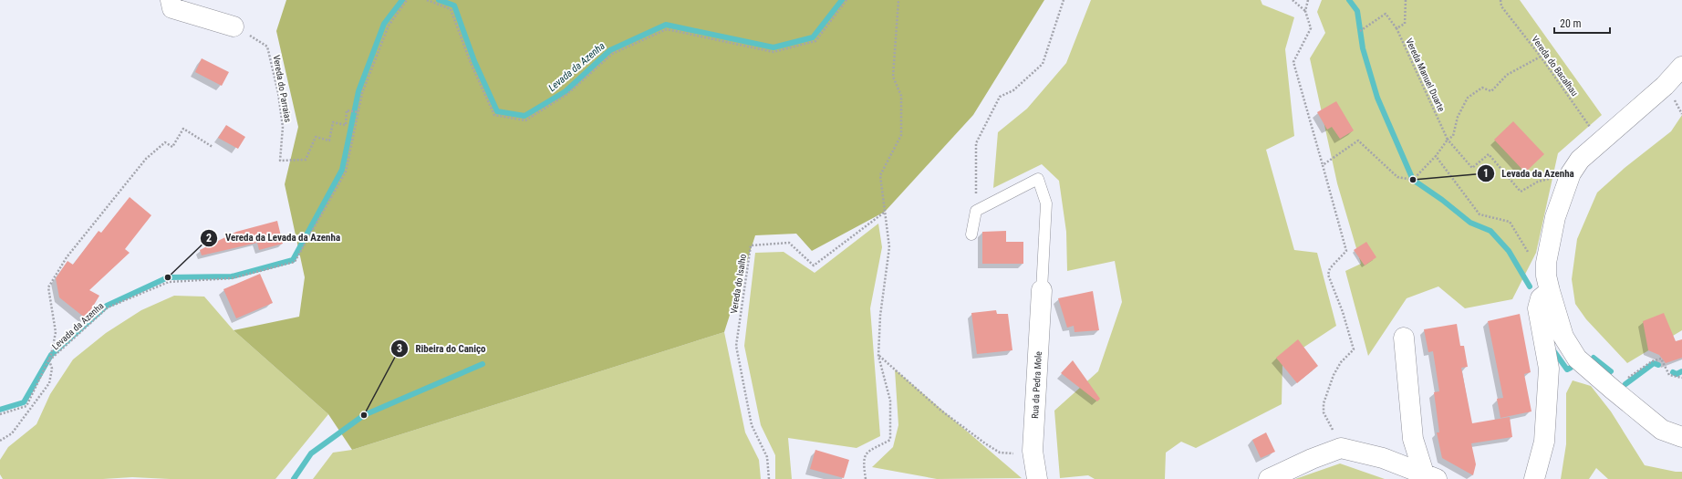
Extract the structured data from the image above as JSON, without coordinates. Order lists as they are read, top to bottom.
{
  "streets": {
    "street": ["Rua da Pedra Mole"],
    "path": [
      "Vereda do Bacalhau",
      "Vereda Manuel Duarte",
      "Vereda do Parraias",
      "Vereda do Isalho",
      "Levada da Azenha"
    ]
  },
  "crossings": [
    ["Vereda do Parraias", "Levada da Azenha"]
  ],
  "water": ["Levada da Azenha"],
  "places": ["Levada da Azenha", "Vereda da Levada da Azenha", "Ribeira do Caniço"],
  "scale_bar": "20 m"
}
